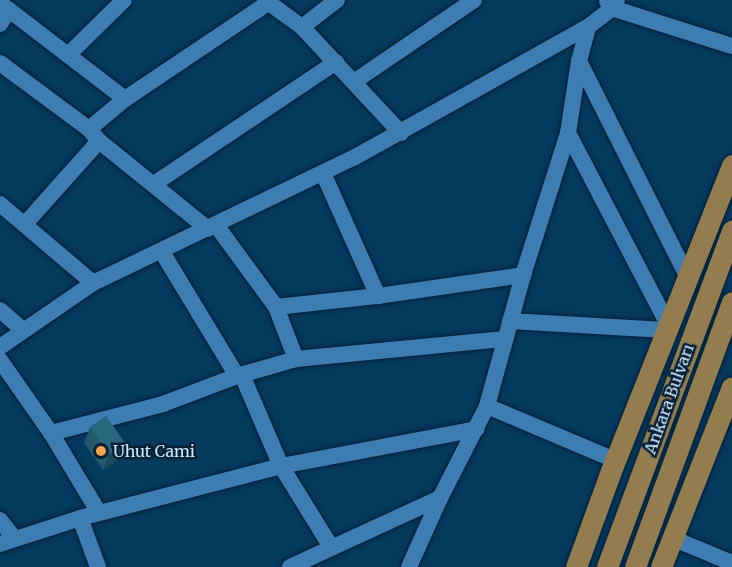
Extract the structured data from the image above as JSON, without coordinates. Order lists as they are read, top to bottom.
{
  "streets": {
    "main road": ["Ankara Bulvarı"]
  },
  "places": ["Uhut Cami"]
}
